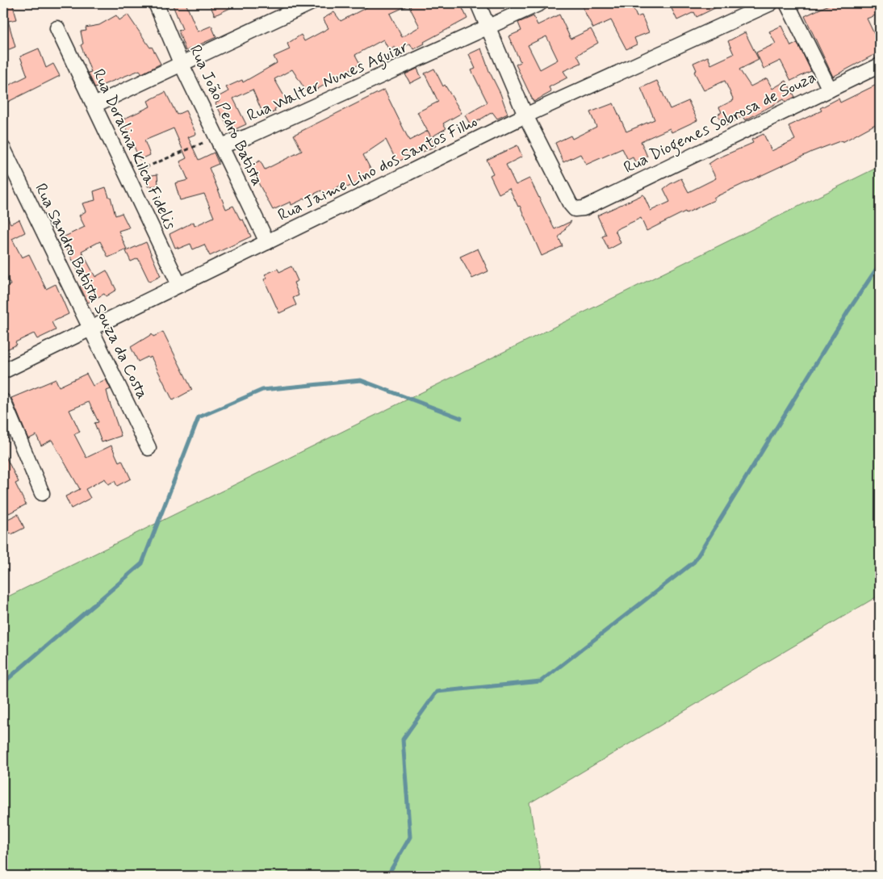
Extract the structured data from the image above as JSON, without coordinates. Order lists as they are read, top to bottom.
{
  "streets": {
    "street": [
      "Rua Walter Nunes Aguiar",
      "Rua João Pedro Batista",
      "Rua Diogenes Sobrosa de Souza",
      "Rua Doralina Kilca Fidelis",
      "Rua Jaime Lino dos Santos Filho",
      "Rua Sandro Batista Souza da Costa"
    ]
  },
  "crossings": [
    ["Rua Walter Nunes Aguiar", "Rua João Pedro Batista"],
    ["Rua João Pedro Batista", "Rua Jaime Lino dos Santos Filho"],
    ["Rua Diogenes Sobrosa de Souza", "Rua Jaime Lino dos Santos Filho"],
    ["Rua Doralina Kilca Fidelis", "Rua Jaime Lino dos Santos Filho"],
    ["Rua Jaime Lino dos Santos Filho", "Rua Sandro Batista Souza da Costa"]
  ]
}
